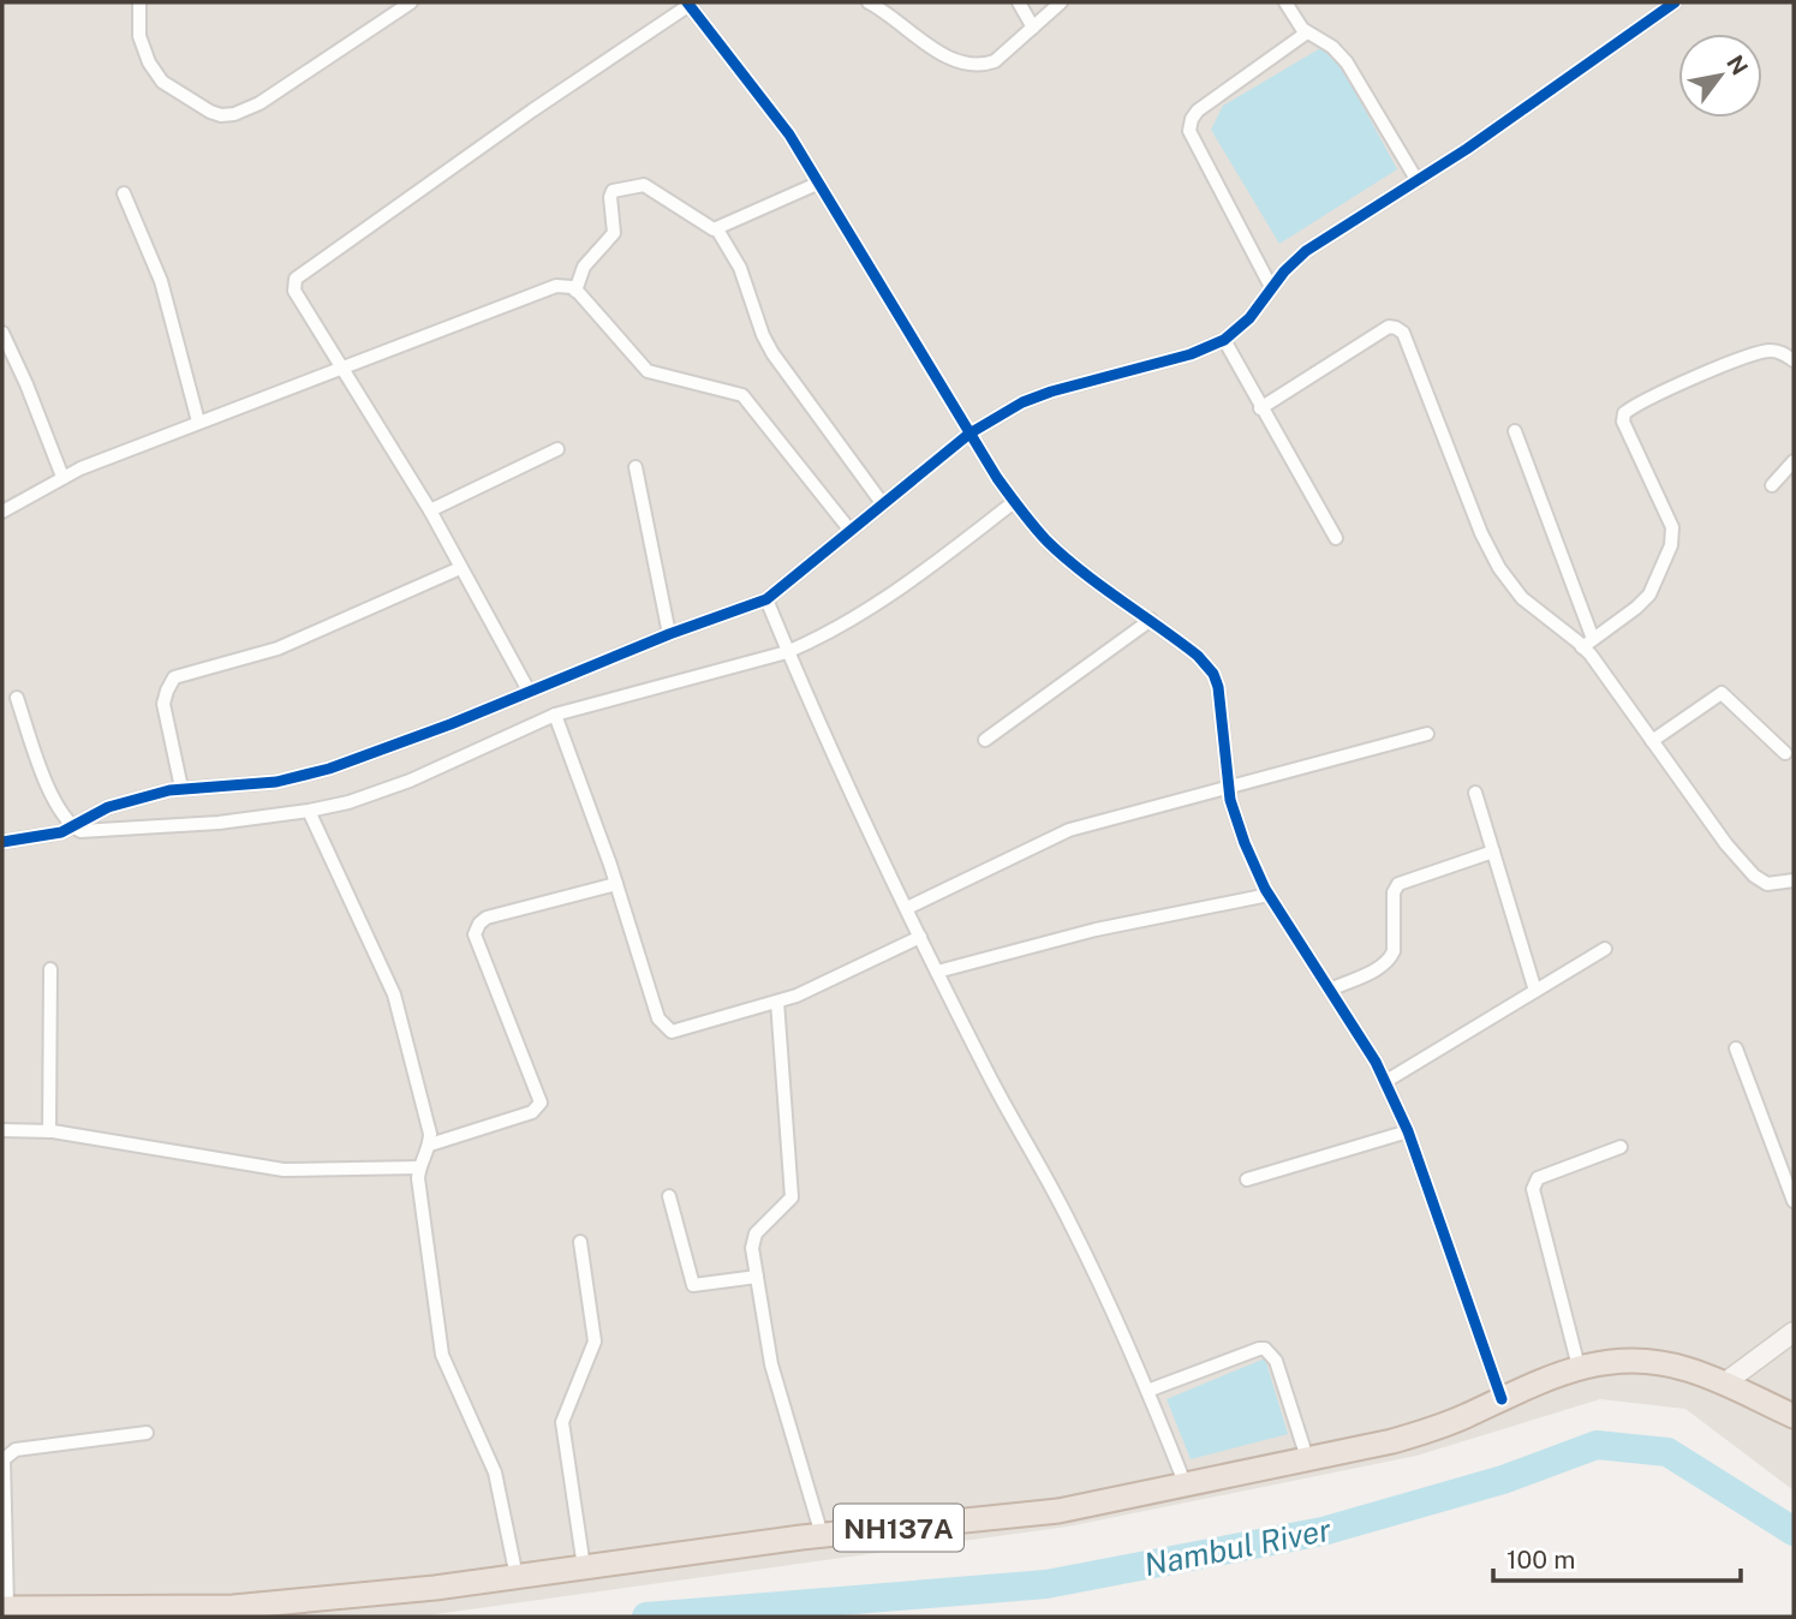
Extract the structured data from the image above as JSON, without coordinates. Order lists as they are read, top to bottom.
{
  "streets": {
    "highway": ["NH137A"]
  },
  "water": ["Nambul River"],
  "scale_bar": "100 m",
  "north": "top right"
}
